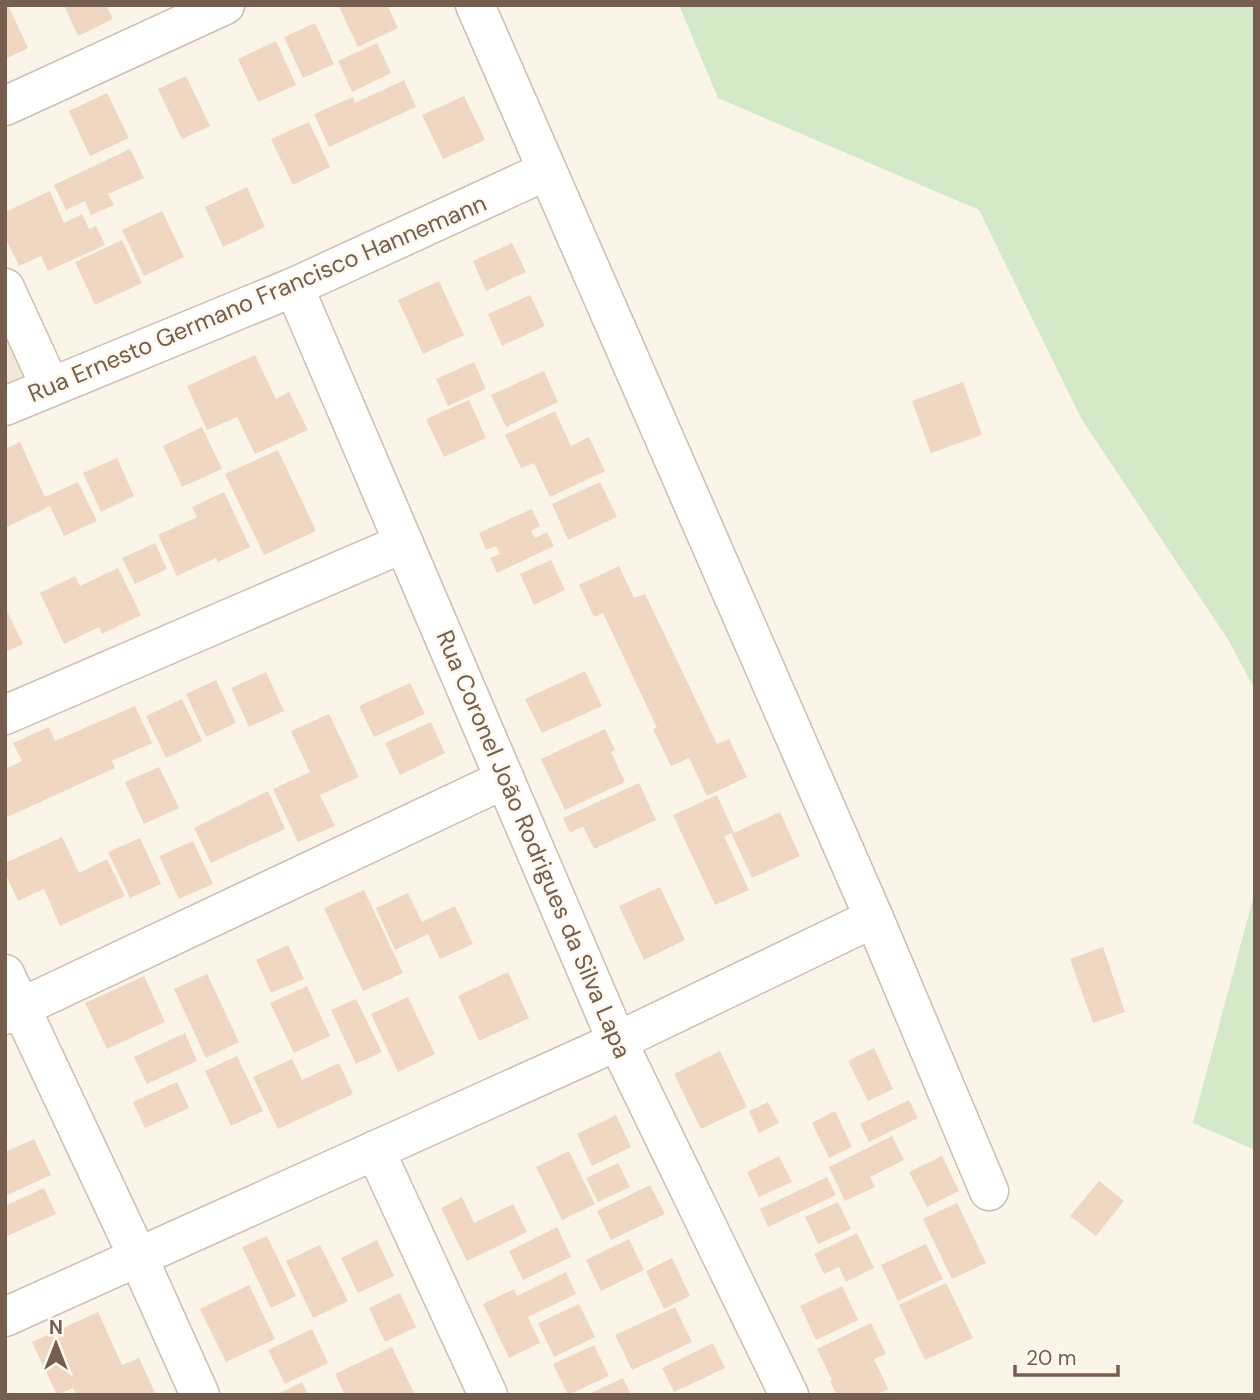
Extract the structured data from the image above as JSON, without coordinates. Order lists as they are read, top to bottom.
{
  "streets": {
    "street": ["Rua Ernesto Germano Francisco Hannemann", "Rua Coronel João Rodrigues da Silva Lapa"]
  },
  "crossings": [
    ["Rua Ernesto Germano Francisco Hannemann", "Rua Coronel João Rodrigues da Silva Lapa"]
  ],
  "scale_bar": "20 m",
  "north": "top"
}
